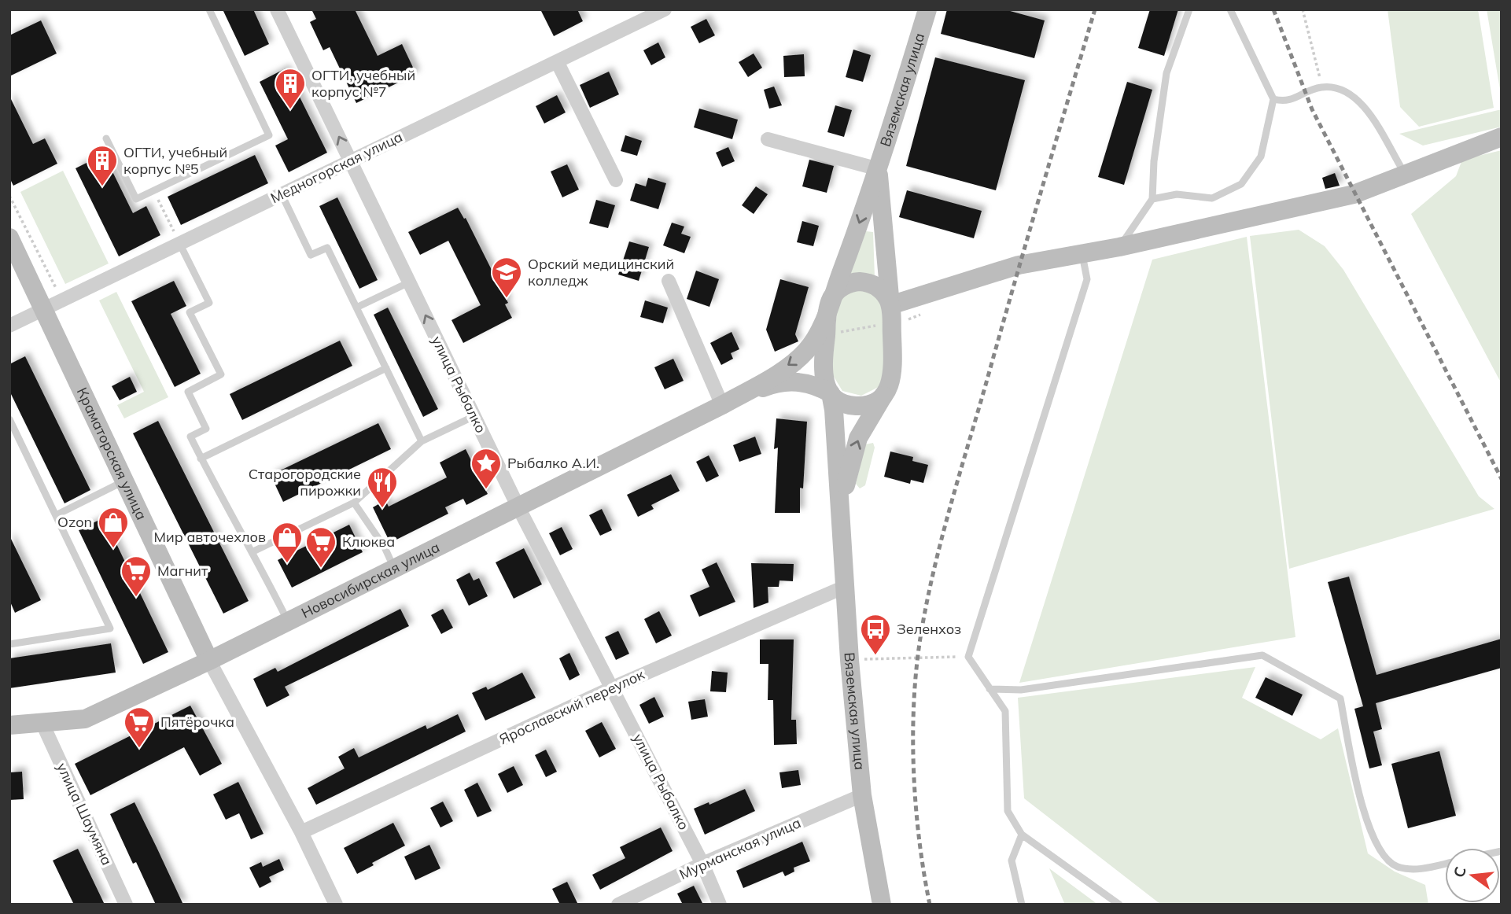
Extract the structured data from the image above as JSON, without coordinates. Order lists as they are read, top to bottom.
{
  "streets": {
    "main road": ["Вяземская улица", "Краматорская улица", "Новосибирская улица"],
    "street": [
      "Медногорская улица",
      "улица Рыбалко",
      "Ярославский переулок",
      "улица Шаумяна",
      "Мурманская улица"
    ]
  },
  "crossings": [
    ["Вяземская улица", "Ярославский переулок"],
    ["Вяземская улица", "Мурманская улица"],
    ["Медногорская улица", "улица Рыбалко"],
    ["Медногорская улица", "Краматорская улица"],
    ["улица Рыбалко", "Новосибирская улица"],
    ["улица Рыбалко", "Ярославский переулок"],
    ["улица Рыбалко", "Мурманская улица"],
    ["Краматорская улица", "Новосибирская улица"],
    ["Краматорская улица", "Ярославский переулок"],
    ["Новосибирская улица", "улица Шаумяна"]
  ],
  "places": {
    "building": ["ОГТИ, учебный корпус №7", "ОГТИ, учебный корпус №5"],
    "school or university": ["Орский медицинский колледж"],
    "place": ["Рыбалко А.И."],
    "restaurant": ["Старогородские пирожки"],
    "shop": ["Ozon", "Мир авточехлов"],
    "supermarket": ["Клюква", "Магнит", "Пятёрочка"],
    "bus stop": ["Зеленхоз"]
  },
  "north": "left"
}
